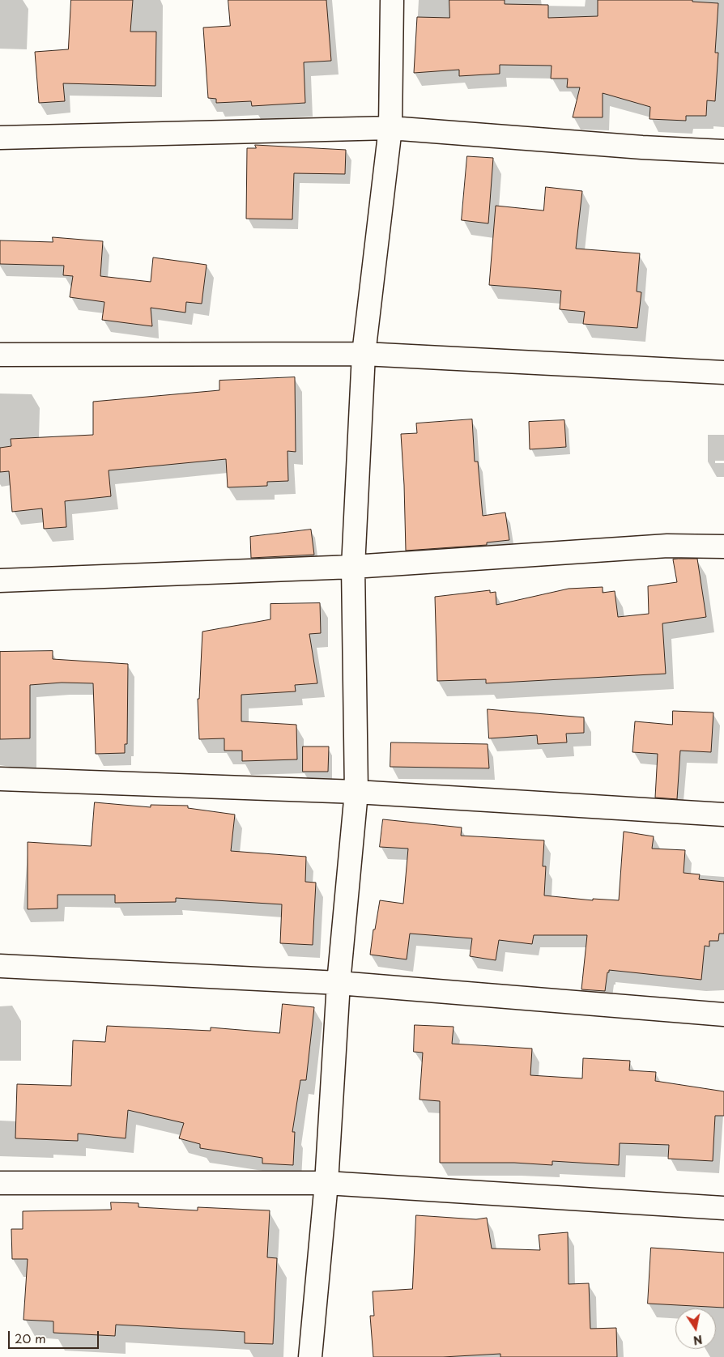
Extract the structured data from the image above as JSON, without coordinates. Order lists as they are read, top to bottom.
{
  "scale_bar": "20 m",
  "north": "bottom"
}
